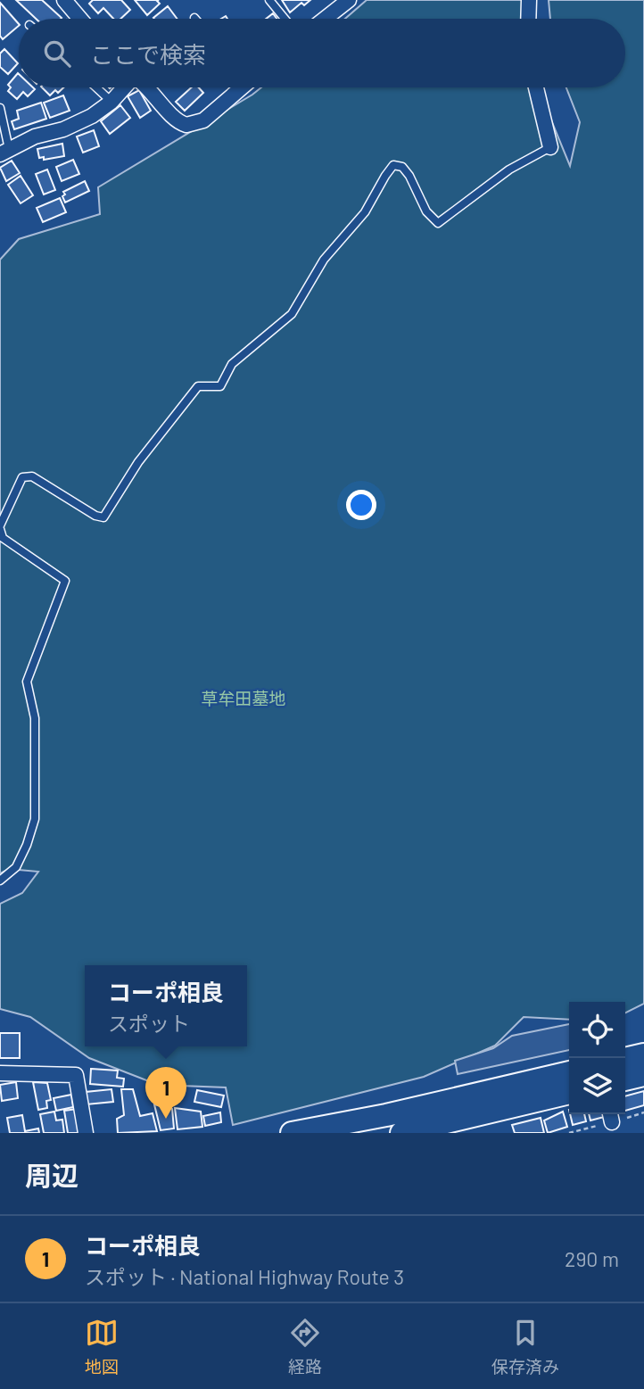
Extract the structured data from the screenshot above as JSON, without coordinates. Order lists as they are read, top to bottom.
{
  "parks": ["草牟田墓地"],
  "page": {
    "search": "ここで検索",
    "popup": ["コーポ相良", "スポット"],
    "pins": "1",
    "heading": "周辺",
    "list": [
      {
        "mark": "1",
        "name": "コーポ相良",
        "note": "スポット · National Highway Route 3",
        "value": "290 m"
      }
    ],
    "nav": ["地図", "経路", "保存済み"]
  }
}
